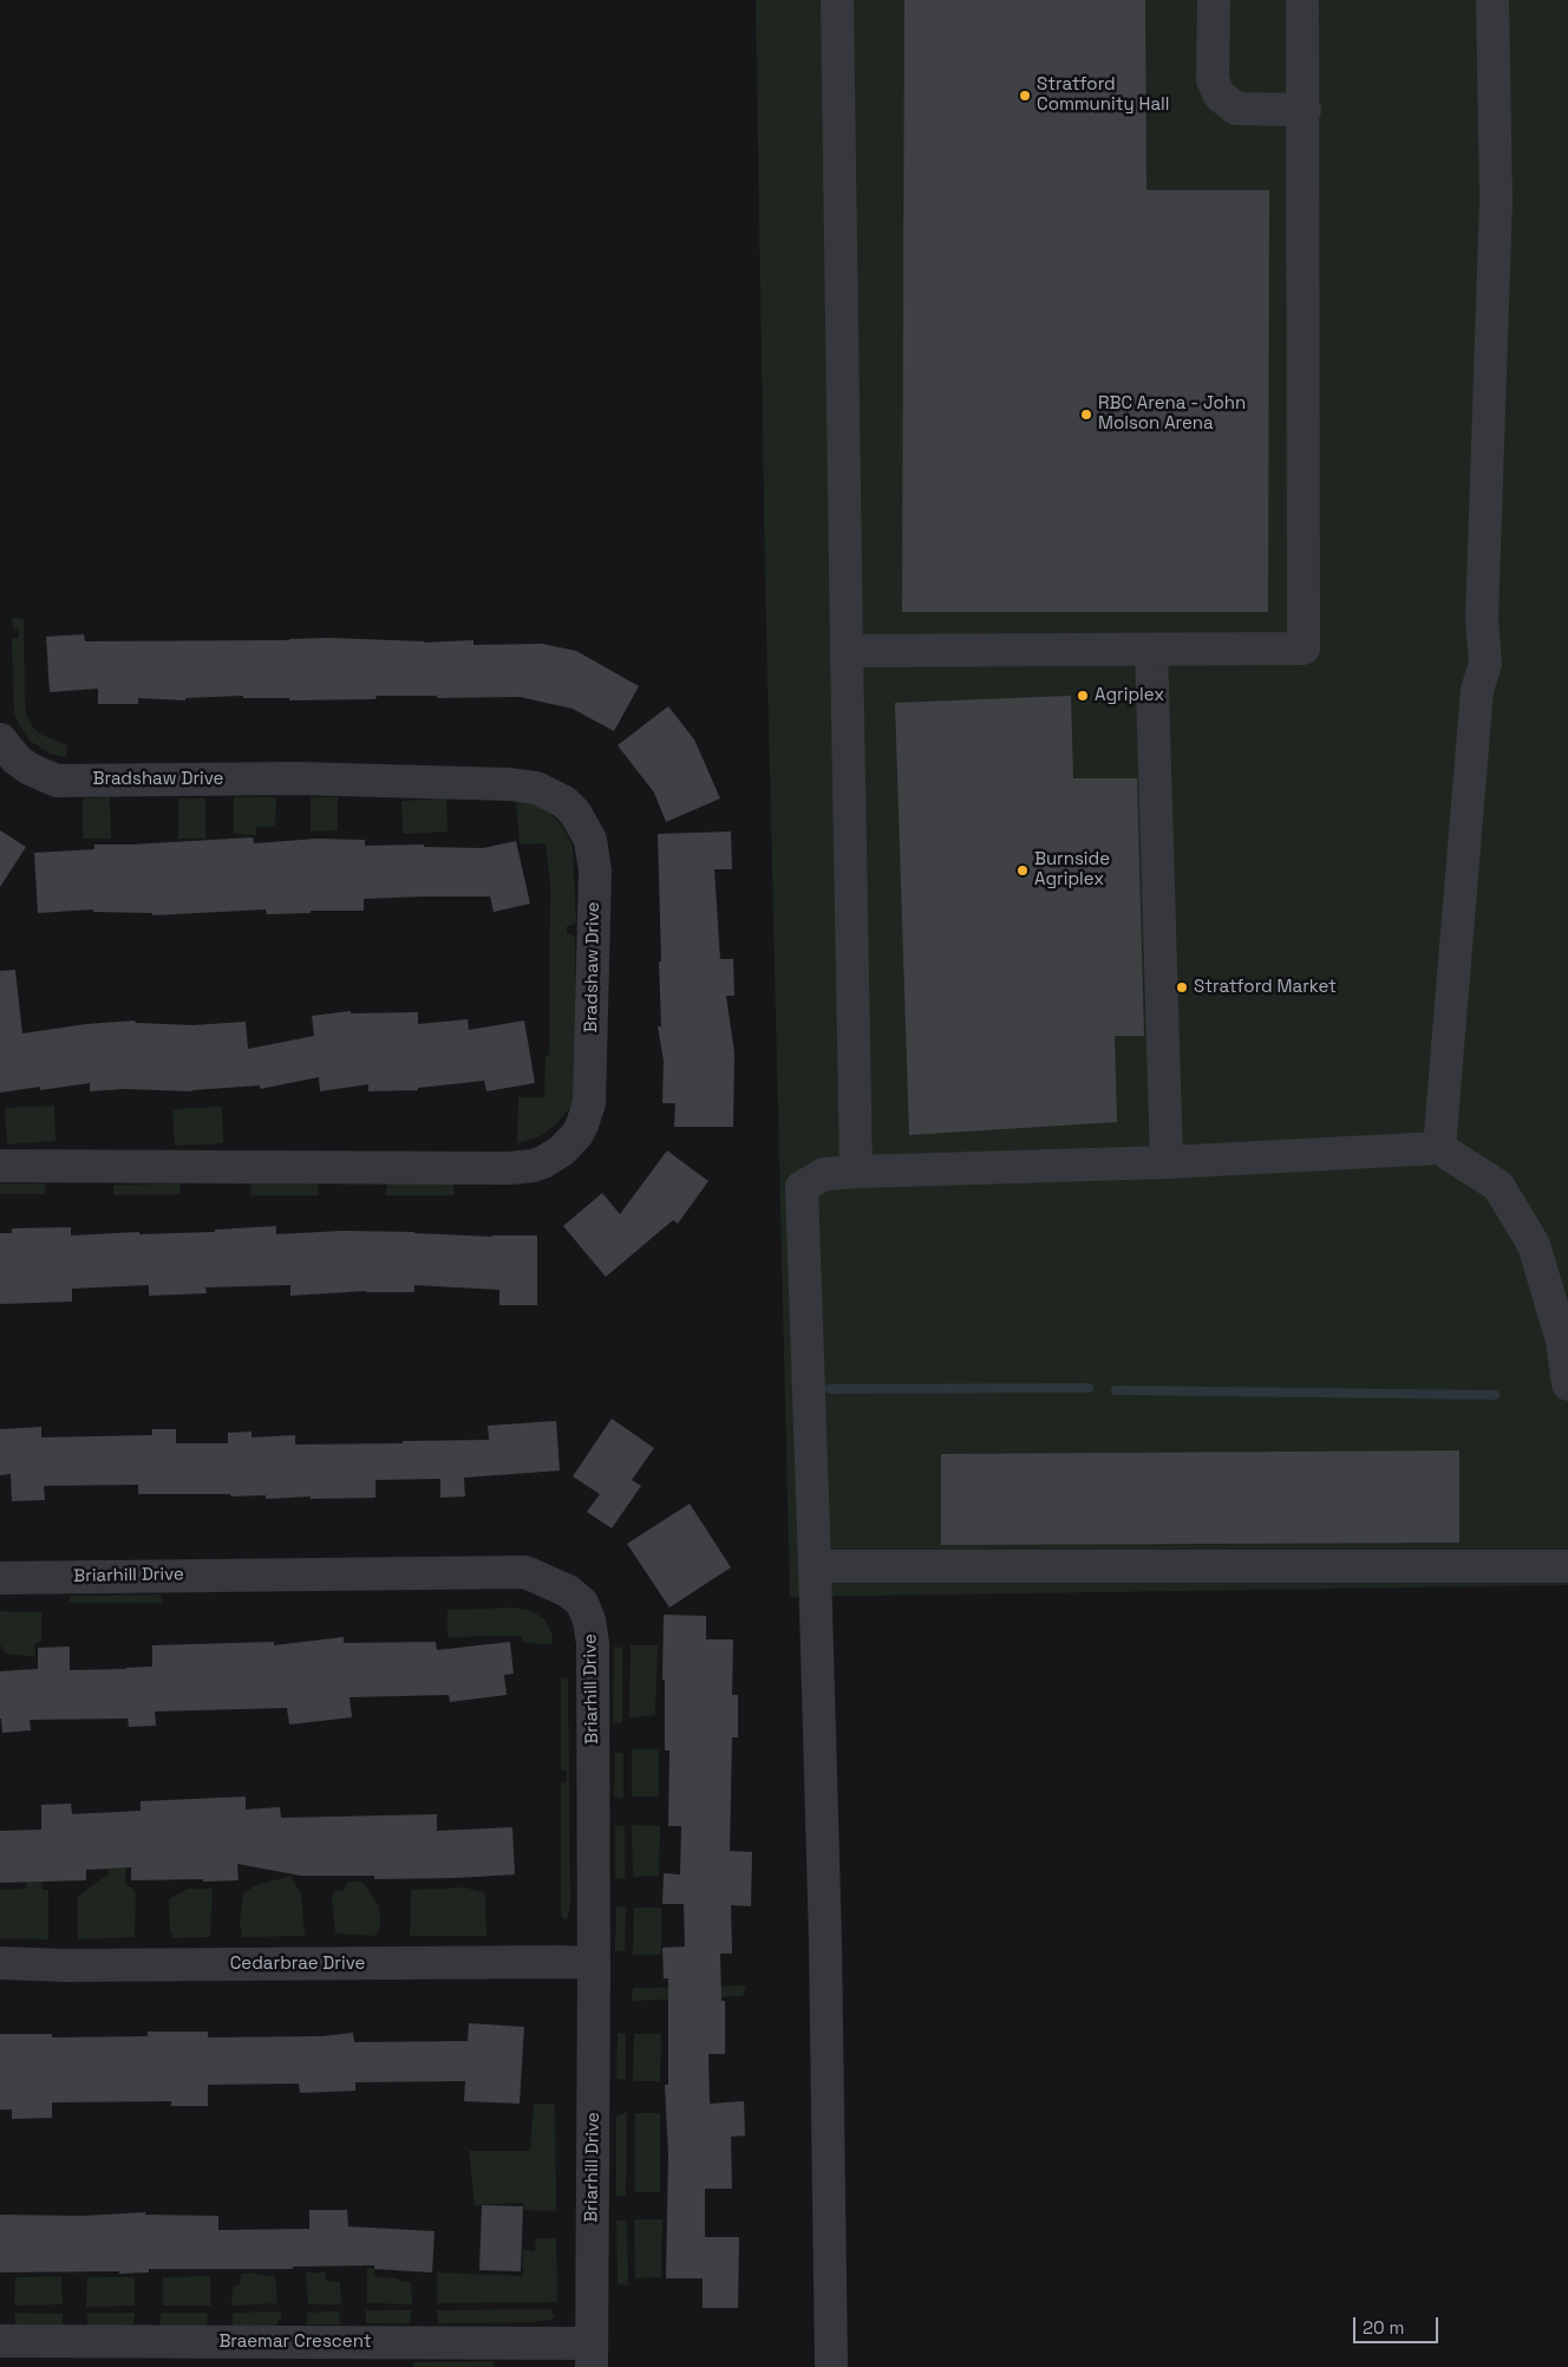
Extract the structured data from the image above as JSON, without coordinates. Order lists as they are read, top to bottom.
{
  "streets": {
    "street": [
      "Bradshaw Drive",
      "Briarhill Drive",
      "Cedarbrae Drive",
      "Braemar Crescent"
    ]
  },
  "crossings": [
    ["Briarhill Drive", "Cedarbrae Drive"],
    ["Briarhill Drive", "Braemar Crescent"]
  ],
  "places": [
    "Stratford Community Hall",
    "RBC Arena - John Molson Arena",
    "Agriplex",
    "Burnside Agriplex",
    "Stratford Market"
  ],
  "scale_bar": "20 m"
}
